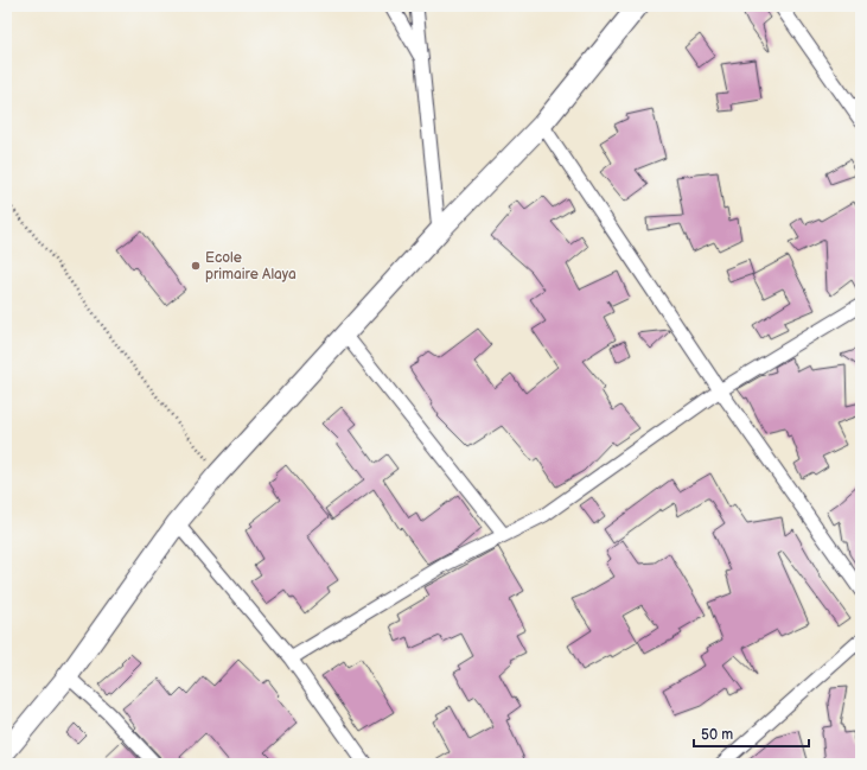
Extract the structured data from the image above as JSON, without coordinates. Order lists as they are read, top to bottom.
{
  "places": ["Ecole primaire Alaya"],
  "scale_bar": "50 m"
}
